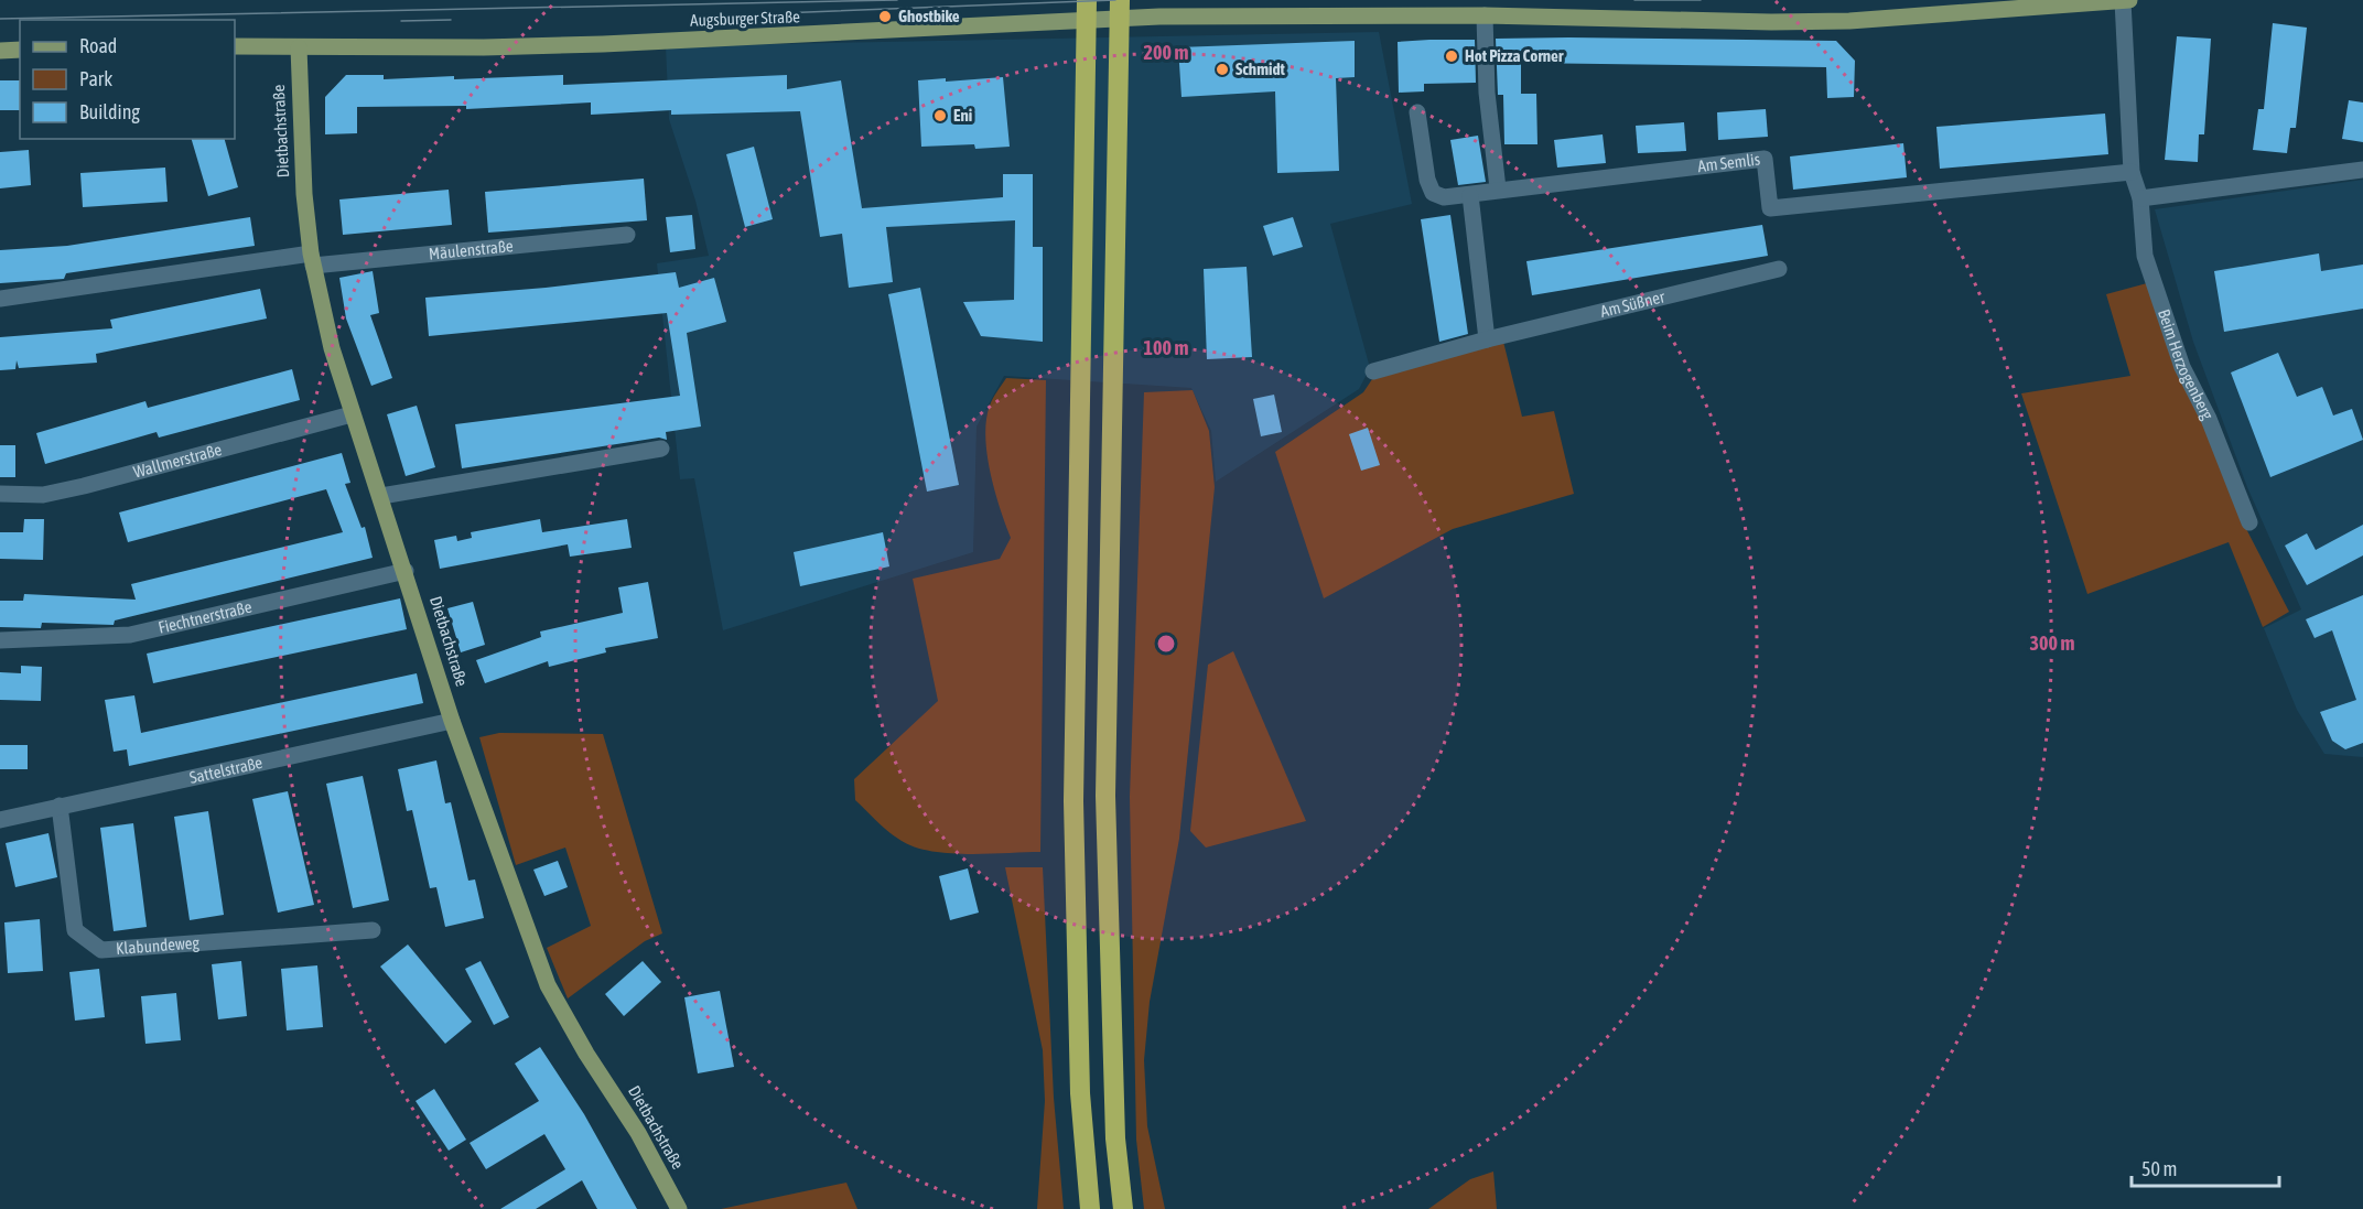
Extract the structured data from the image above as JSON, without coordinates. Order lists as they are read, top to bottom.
{
  "streets": {
    "main road": ["Augsburger Straße", "Dietbachstraße"],
    "street": [
      "Am Semlis",
      "Mäulenstraße",
      "Am Süßner",
      "Beim Herzogenberg",
      "Wallmerstraße",
      "Fiechtnerstraße",
      "Sattelstraße",
      "Klabundeweg"
    ]
  },
  "crossings": [
    ["Augsburger Straße", "Dietbachstraße"],
    ["Augsburger Straße", "Beim Herzogenberg"],
    ["Dietbachstraße", "Mäulenstraße"],
    ["Dietbachstraße", "Wallmerstraße"],
    ["Dietbachstraße", "Fiechtnerstraße"],
    ["Dietbachstraße", "Sattelstraße"],
    ["Am Semlis", "Beim Herzogenberg"],
    ["Sattelstraße", "Klabundeweg"]
  ],
  "places": [
    "Ghostbike",
    "Hot Pizza Corner",
    "Schmidt",
    "Eni"
  ],
  "legend": ["Road", "Park", "Building"],
  "scale_bar": "50 m",
  "rings": ["200 m", "100 m", "300 m"]
}
